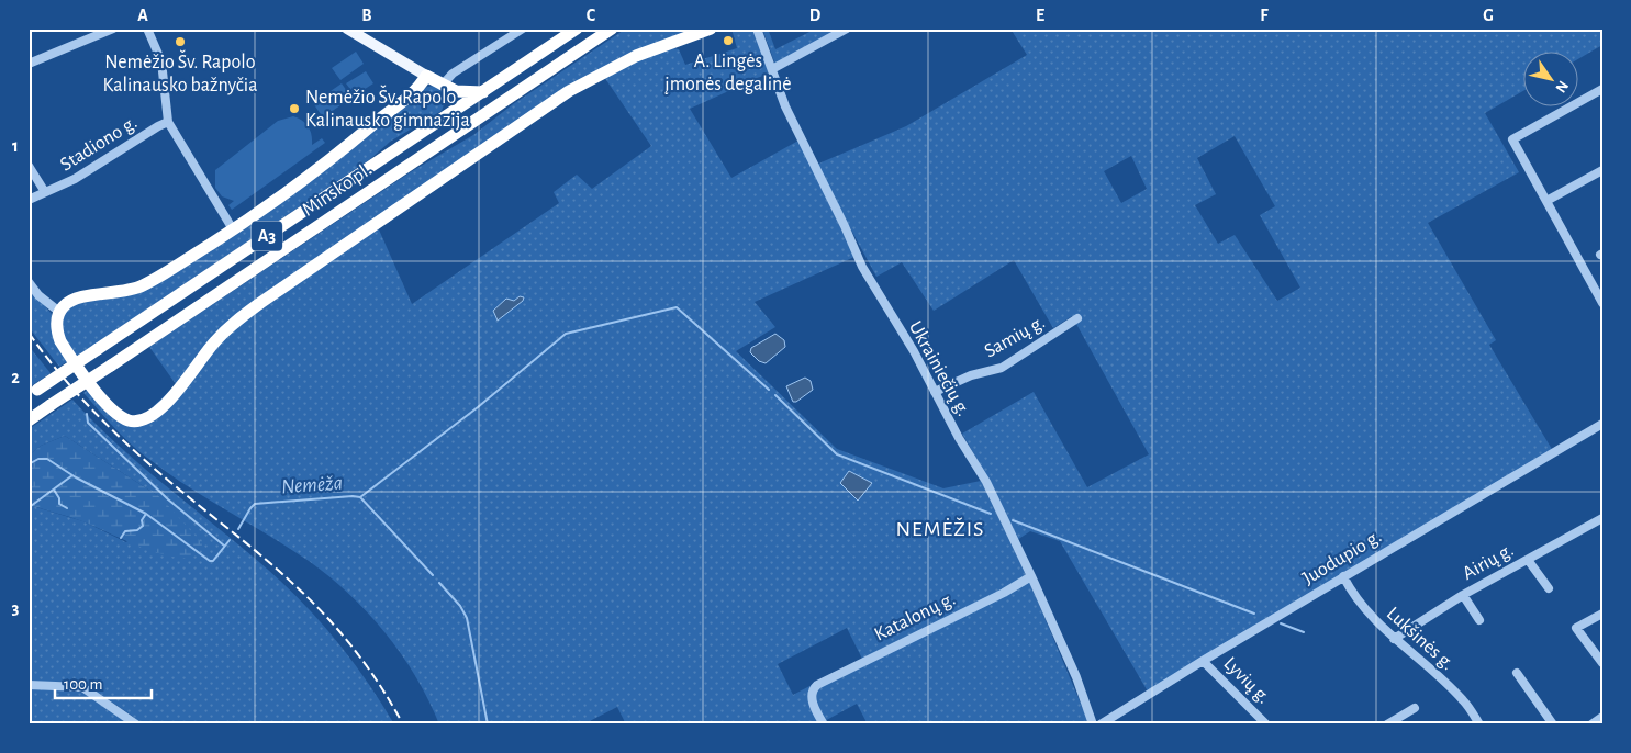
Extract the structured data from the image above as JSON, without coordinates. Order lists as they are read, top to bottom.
{
  "streets": {
    "highway": ["Minsko pl.", "A3"],
    "street": [
      "Stadiono g.",
      "Samių g.",
      "Ukrainiečių g.",
      "Juodupio g.",
      "Airių g.",
      "Katalonų g.",
      "Lukšinės g.",
      "Lyvių g."
    ]
  },
  "crossings": [
    ["Samių g.", "Ukrainiečių g."],
    ["Ukrainiečių g.", "Katalonų g."],
    ["Juodupio g.", "Lukšinės g."],
    ["Juodupio g.", "Lyvių g."],
    ["Airių g.", "Lukšinės g."]
  ],
  "districts": ["NEMĖŽIS"],
  "water": ["Nemėža"],
  "places": ["A. Lingės įmonės degalinė", "Nemėžio Šv. Rapolo Kalinausko bažnyčia", "Nemėžio Šv. Rapolo Kalinausko gimnazija"],
  "scale_bar": "100 m",
  "north": "bottom right",
  "grid": {
    "columns": [
      "A",
      "B",
      "C",
      "D",
      "E",
      "F",
      "G"
    ],
    "rows": ["1", "2", "3"]
  }
}
